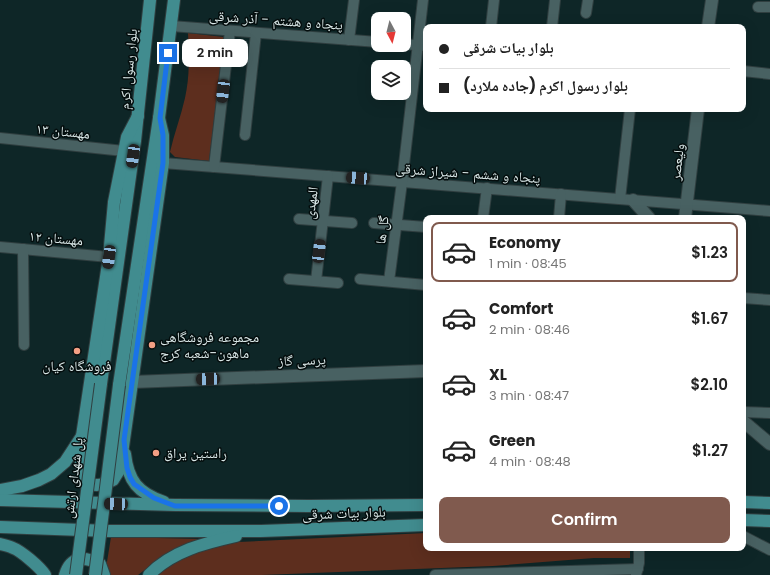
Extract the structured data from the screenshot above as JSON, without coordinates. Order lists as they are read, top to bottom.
{
  "streets": {
    "main road": ["بلوار رسول اکرم", "پل شهدای ارتش", "بلوار بیات شرقی"],
    "street": [
      "پنجاه و هشتم - آذر شرقی",
      "مهستان ۱۳",
      "ولیعصر",
      "پنجاه و ششم - شیراز شرقی",
      "المهدی",
      "گل ها",
      "مهستان ۱۲",
      "پرسی گاز"
    ]
  },
  "crossings": [
    ["بلوار رسول اکرم", "پل شهدای ارتش"],
    ["ولیعصر", "پنجاه و ششم - شیراز شرقی"],
    ["پنجاه و ششم - شیراز شرقی", "المهدی"],
    ["پنجاه و ششم - شیراز شرقی", "گل ها"]
  ],
  "places": ["مجموعه فروشگاهی ماهون-شعبه کرج", "فروشگاه کیان", "راستین یراق"],
  "north": "bottom",
  "page": {
    "banner": ["بلوار بیات شرقی", "بلوار رسول اکرم (جاده ملارد)"],
    "bubble": "2 min",
    "list": [
      {
        "name": "Economy",
        "note": "1 min · 08:45",
        "value": "$1.23"
      },
      {
        "name": "Comfort",
        "note": "2 min · 08:46",
        "value": "$1.67"
      },
      {
        "name": "XL",
        "note": "3 min · 08:47",
        "value": "$2.10"
      },
      {
        "name": "Green",
        "note": "4 min · 08:48",
        "value": "$1.27"
      }
    ],
    "buttons": "Confirm"
  }
}
